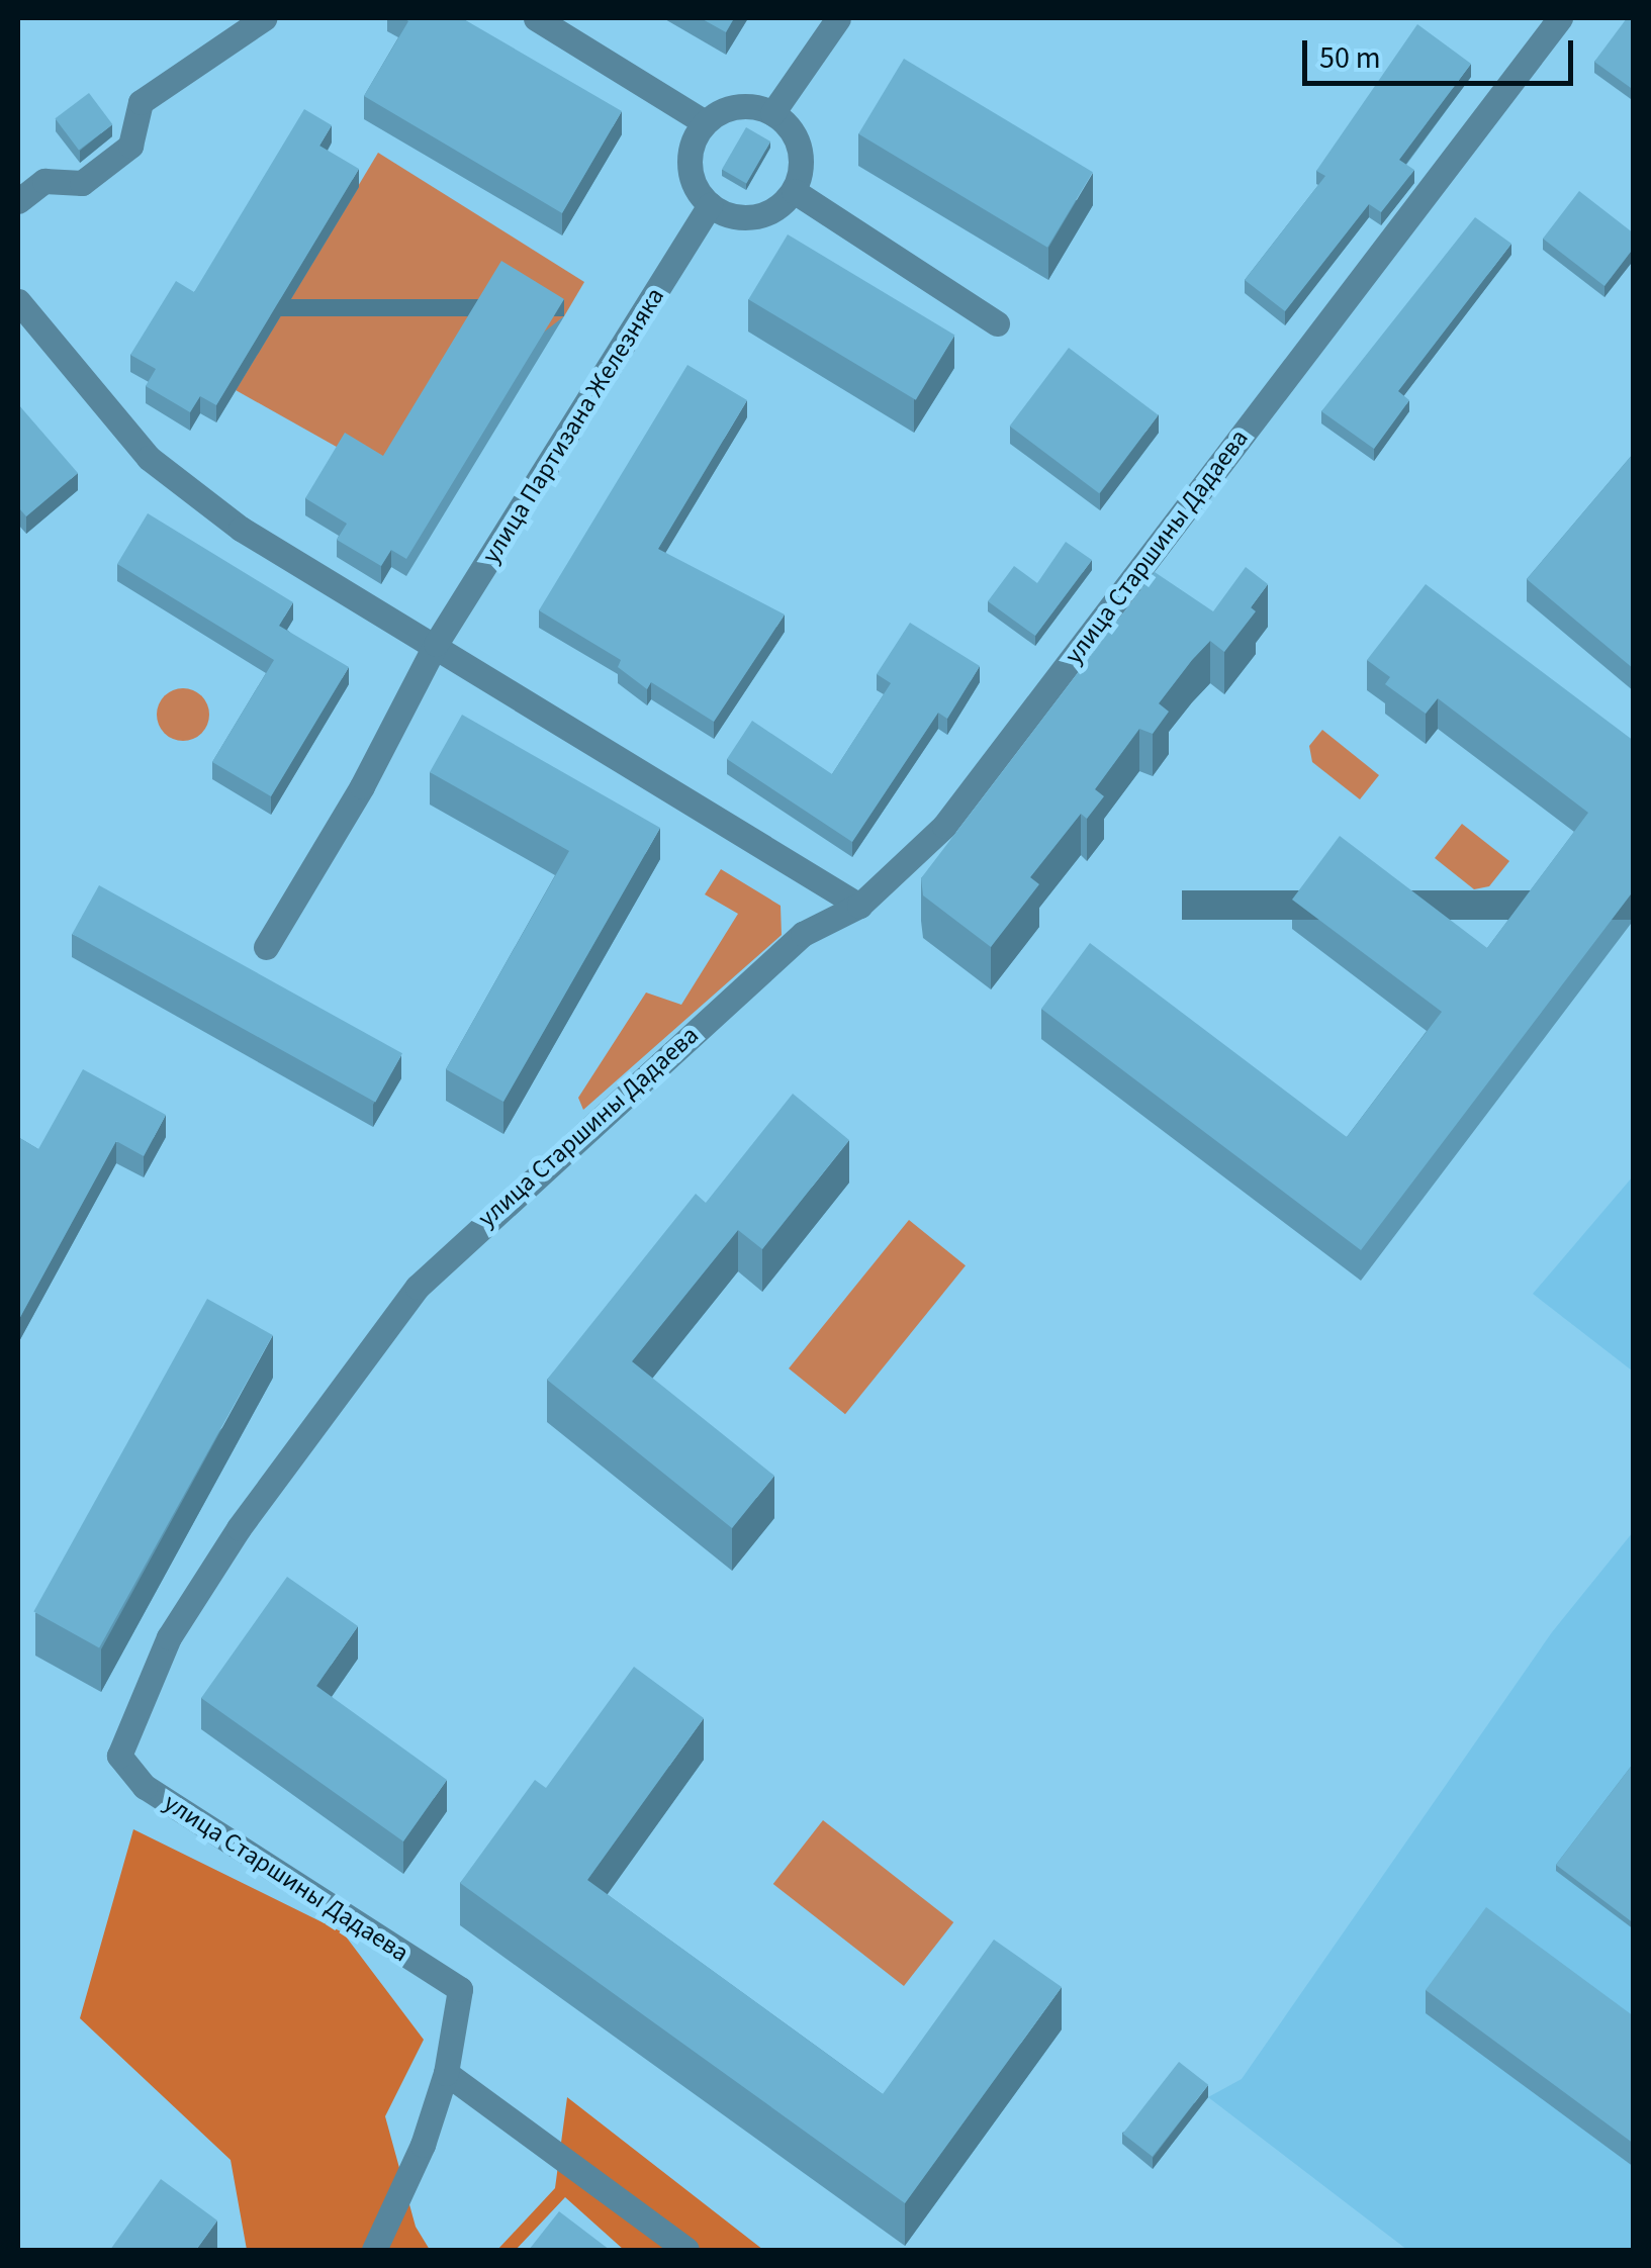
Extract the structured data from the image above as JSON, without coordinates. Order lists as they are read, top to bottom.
{
  "streets": {
    "street": ["улица Партизана Железняка", "улица Старшины Дадаева"]
  },
  "scale_bar": "50 m"
}
